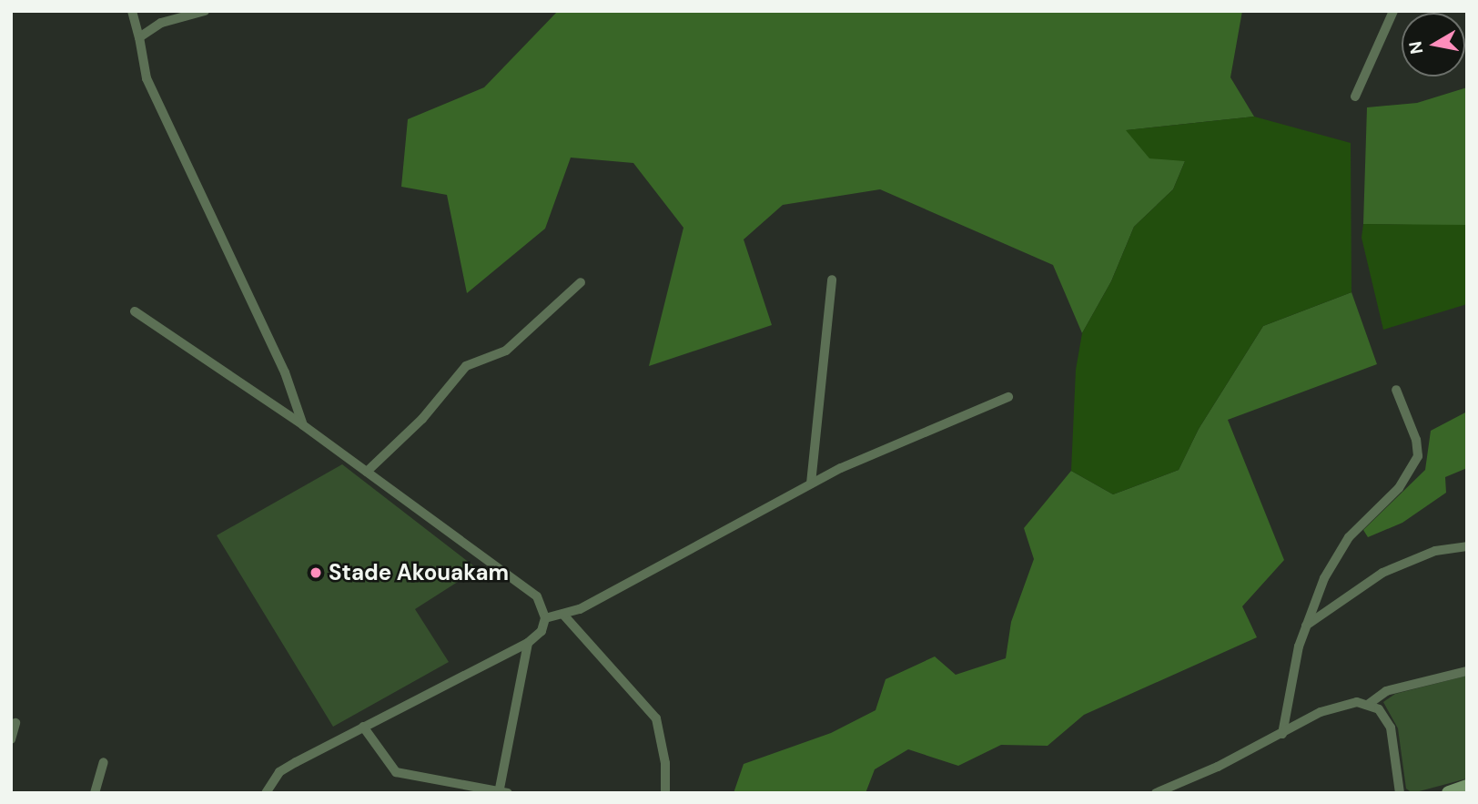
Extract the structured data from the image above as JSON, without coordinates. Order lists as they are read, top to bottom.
{
  "places": ["Stade Akouakam"],
  "north": "left"
}
